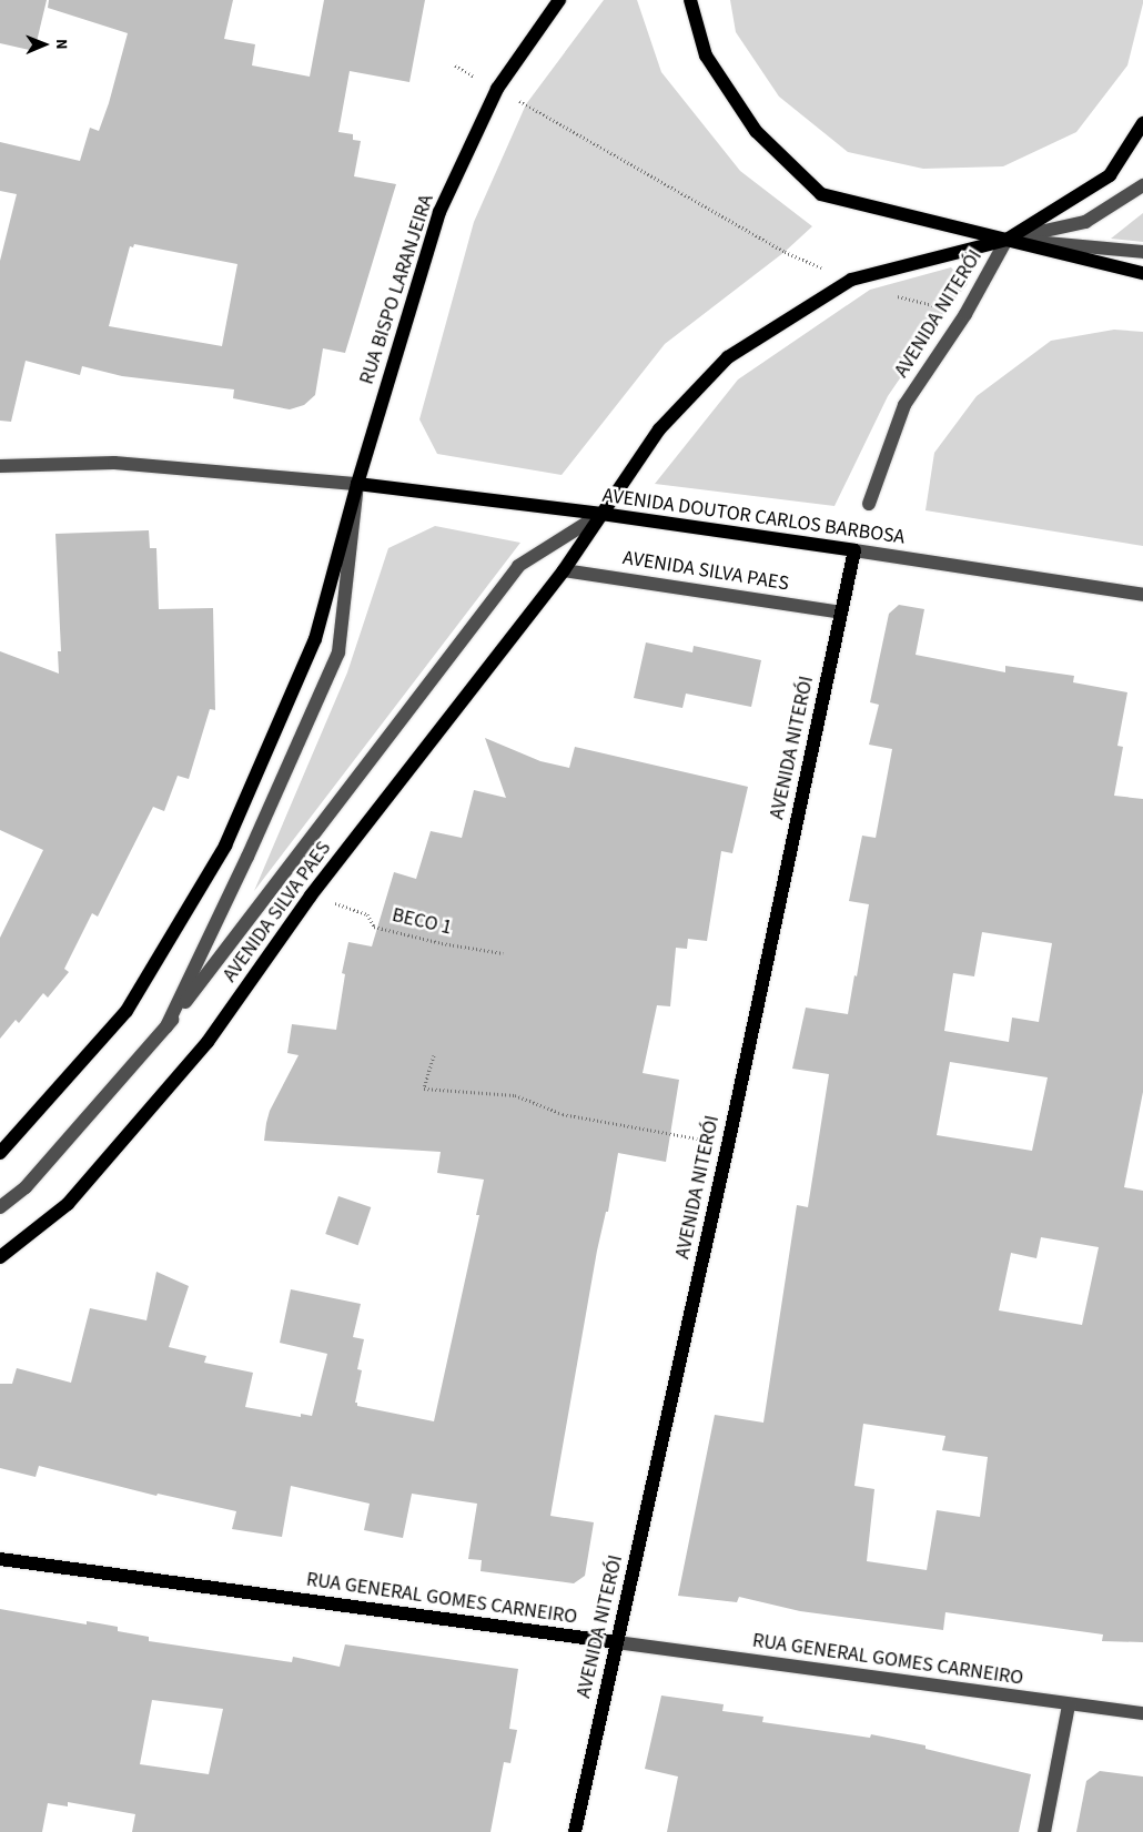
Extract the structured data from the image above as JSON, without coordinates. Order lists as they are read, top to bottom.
{
  "streets": {
    "main road": [
      "RUA BISPO LARANJEIRA",
      "AVENIDA NITERÓI",
      "AVENIDA DOUTOR CARLOS BARBOSA",
      "AVENIDA SILVA PAES",
      "RUA GENERAL GOMES CARNEIRO"
    ],
    "path": ["BECO 1"]
  },
  "crossings": [
    ["RUA BISPO LARANJEIRA", "AVENIDA DOUTOR CARLOS BARBOSA"],
    ["AVENIDA NITERÓI", "AVENIDA DOUTOR CARLOS BARBOSA"],
    ["AVENIDA NITERÓI", "AVENIDA SILVA PAES"],
    ["AVENIDA NITERÓI", "RUA GENERAL GOMES CARNEIRO"],
    ["AVENIDA DOUTOR CARLOS BARBOSA", "AVENIDA SILVA PAES"],
    ["AVENIDA SILVA PAES", "BECO 1"]
  ],
  "north": "right"
}
